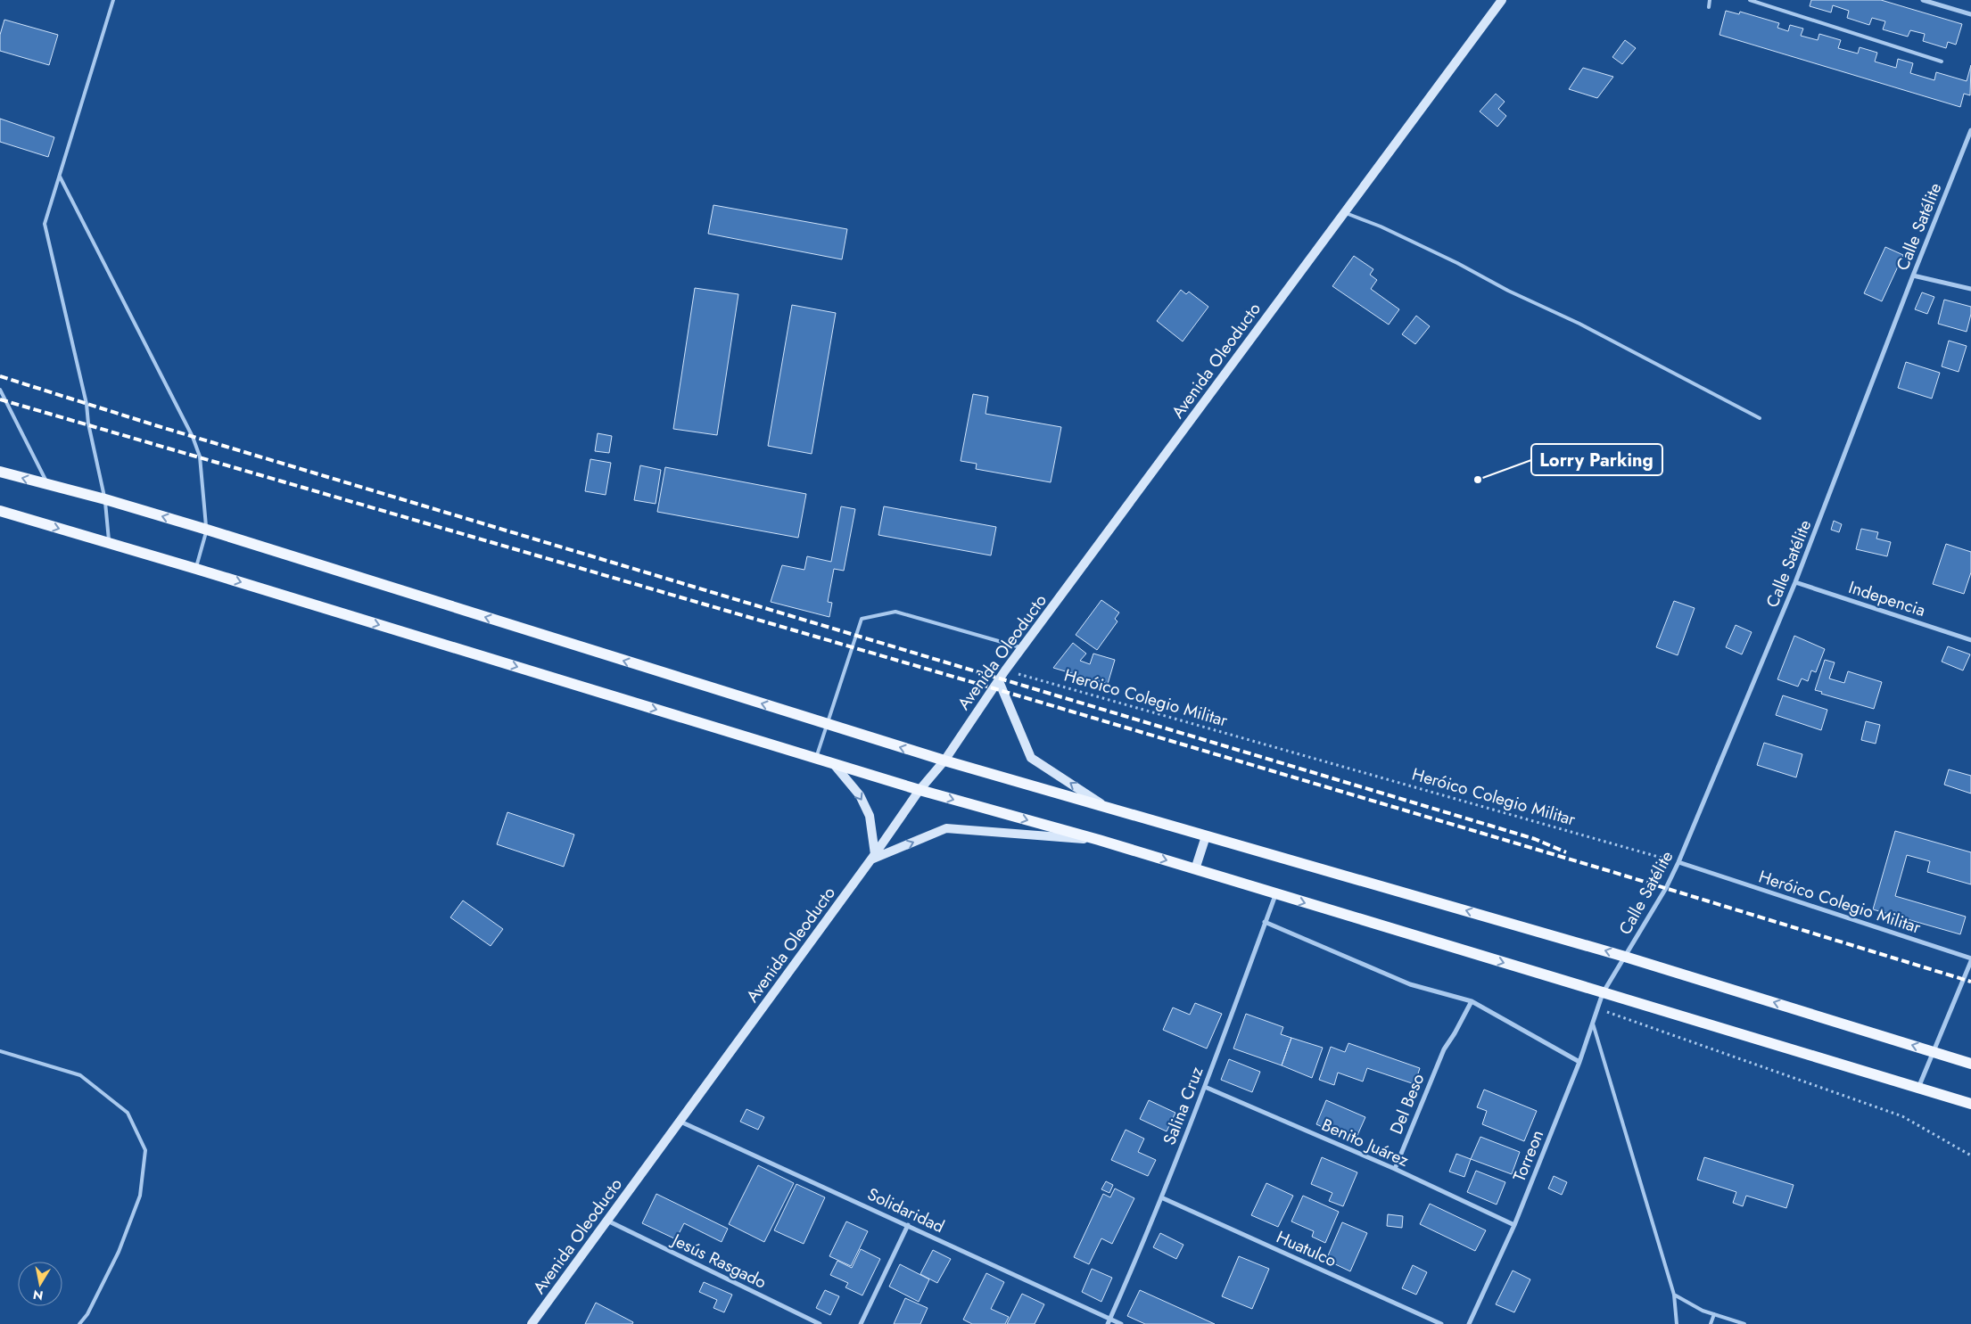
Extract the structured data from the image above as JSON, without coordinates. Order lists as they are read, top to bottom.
{
  "streets": {
    "main road": ["Avenida Oleoducto"],
    "street": [
      "Calle Satélite",
      "Indepencia",
      "Heróico Colegio Militar",
      "Del Beso",
      "Salina Cruz",
      "Benito Juárez",
      "Torreon",
      "Solidaridad",
      "Huatulco",
      "Jesús Rasgado"
    ]
  },
  "crossings": [
    ["Calle Satélite", "Indepencia"],
    ["Calle Satélite", "Heróico Colegio Militar"],
    ["Calle Satélite", "Torreon"],
    ["Avenida Oleoducto", "Heróico Colegio Militar"],
    ["Avenida Oleoducto", "Solidaridad"],
    ["Avenida Oleoducto", "Jesús Rasgado"],
    ["Del Beso", "Benito Juárez"],
    ["Salina Cruz", "Benito Juárez"],
    ["Salina Cruz", "Solidaridad"],
    ["Salina Cruz", "Huatulco"],
    ["Benito Juárez", "Torreon"]
  ],
  "places": ["Lorry Parking"],
  "north": "bottom"
}
